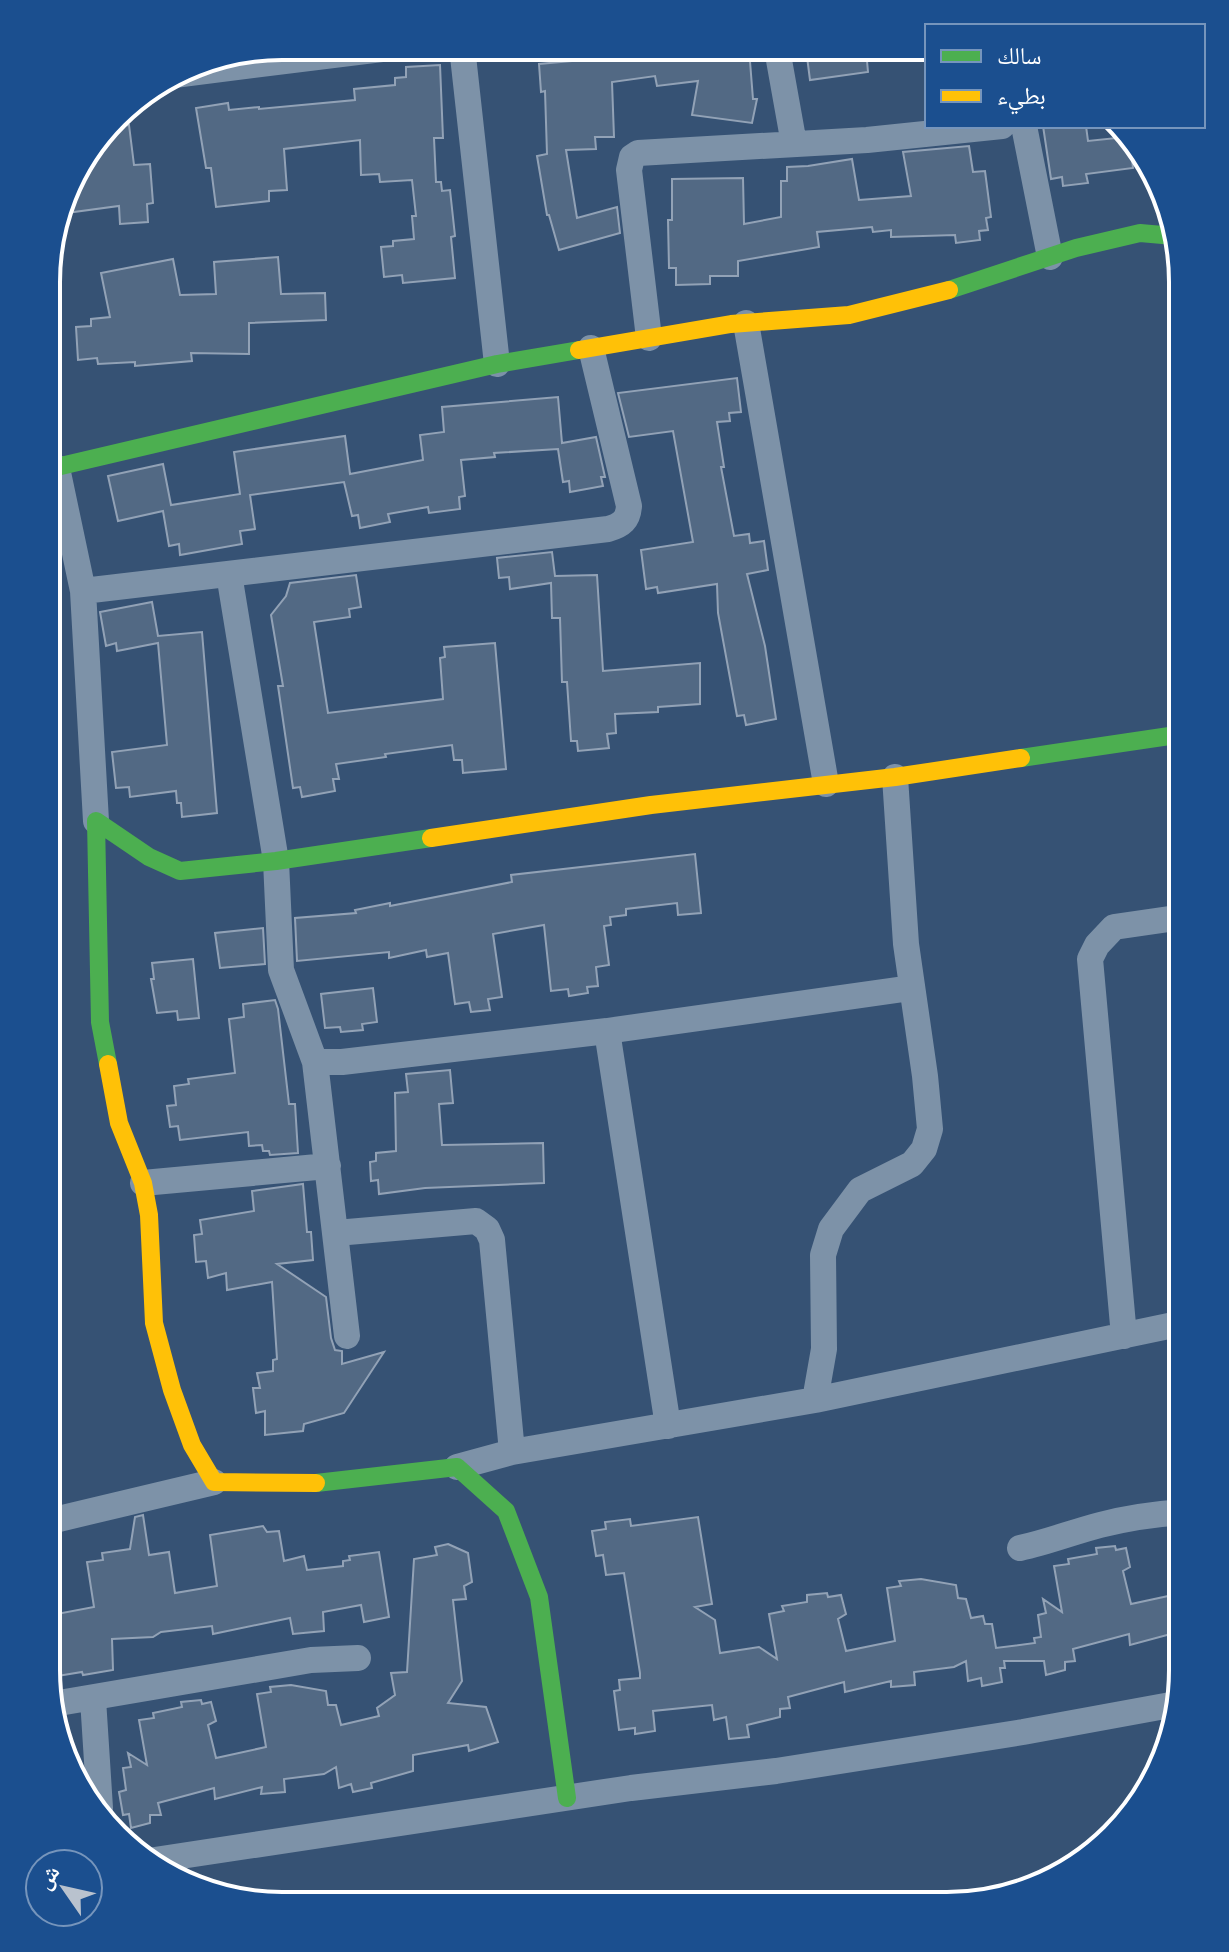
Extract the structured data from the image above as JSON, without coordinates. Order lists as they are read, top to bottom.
{
  "legend": ["سالك", "بطيء"],
  "north": "top left"
}
